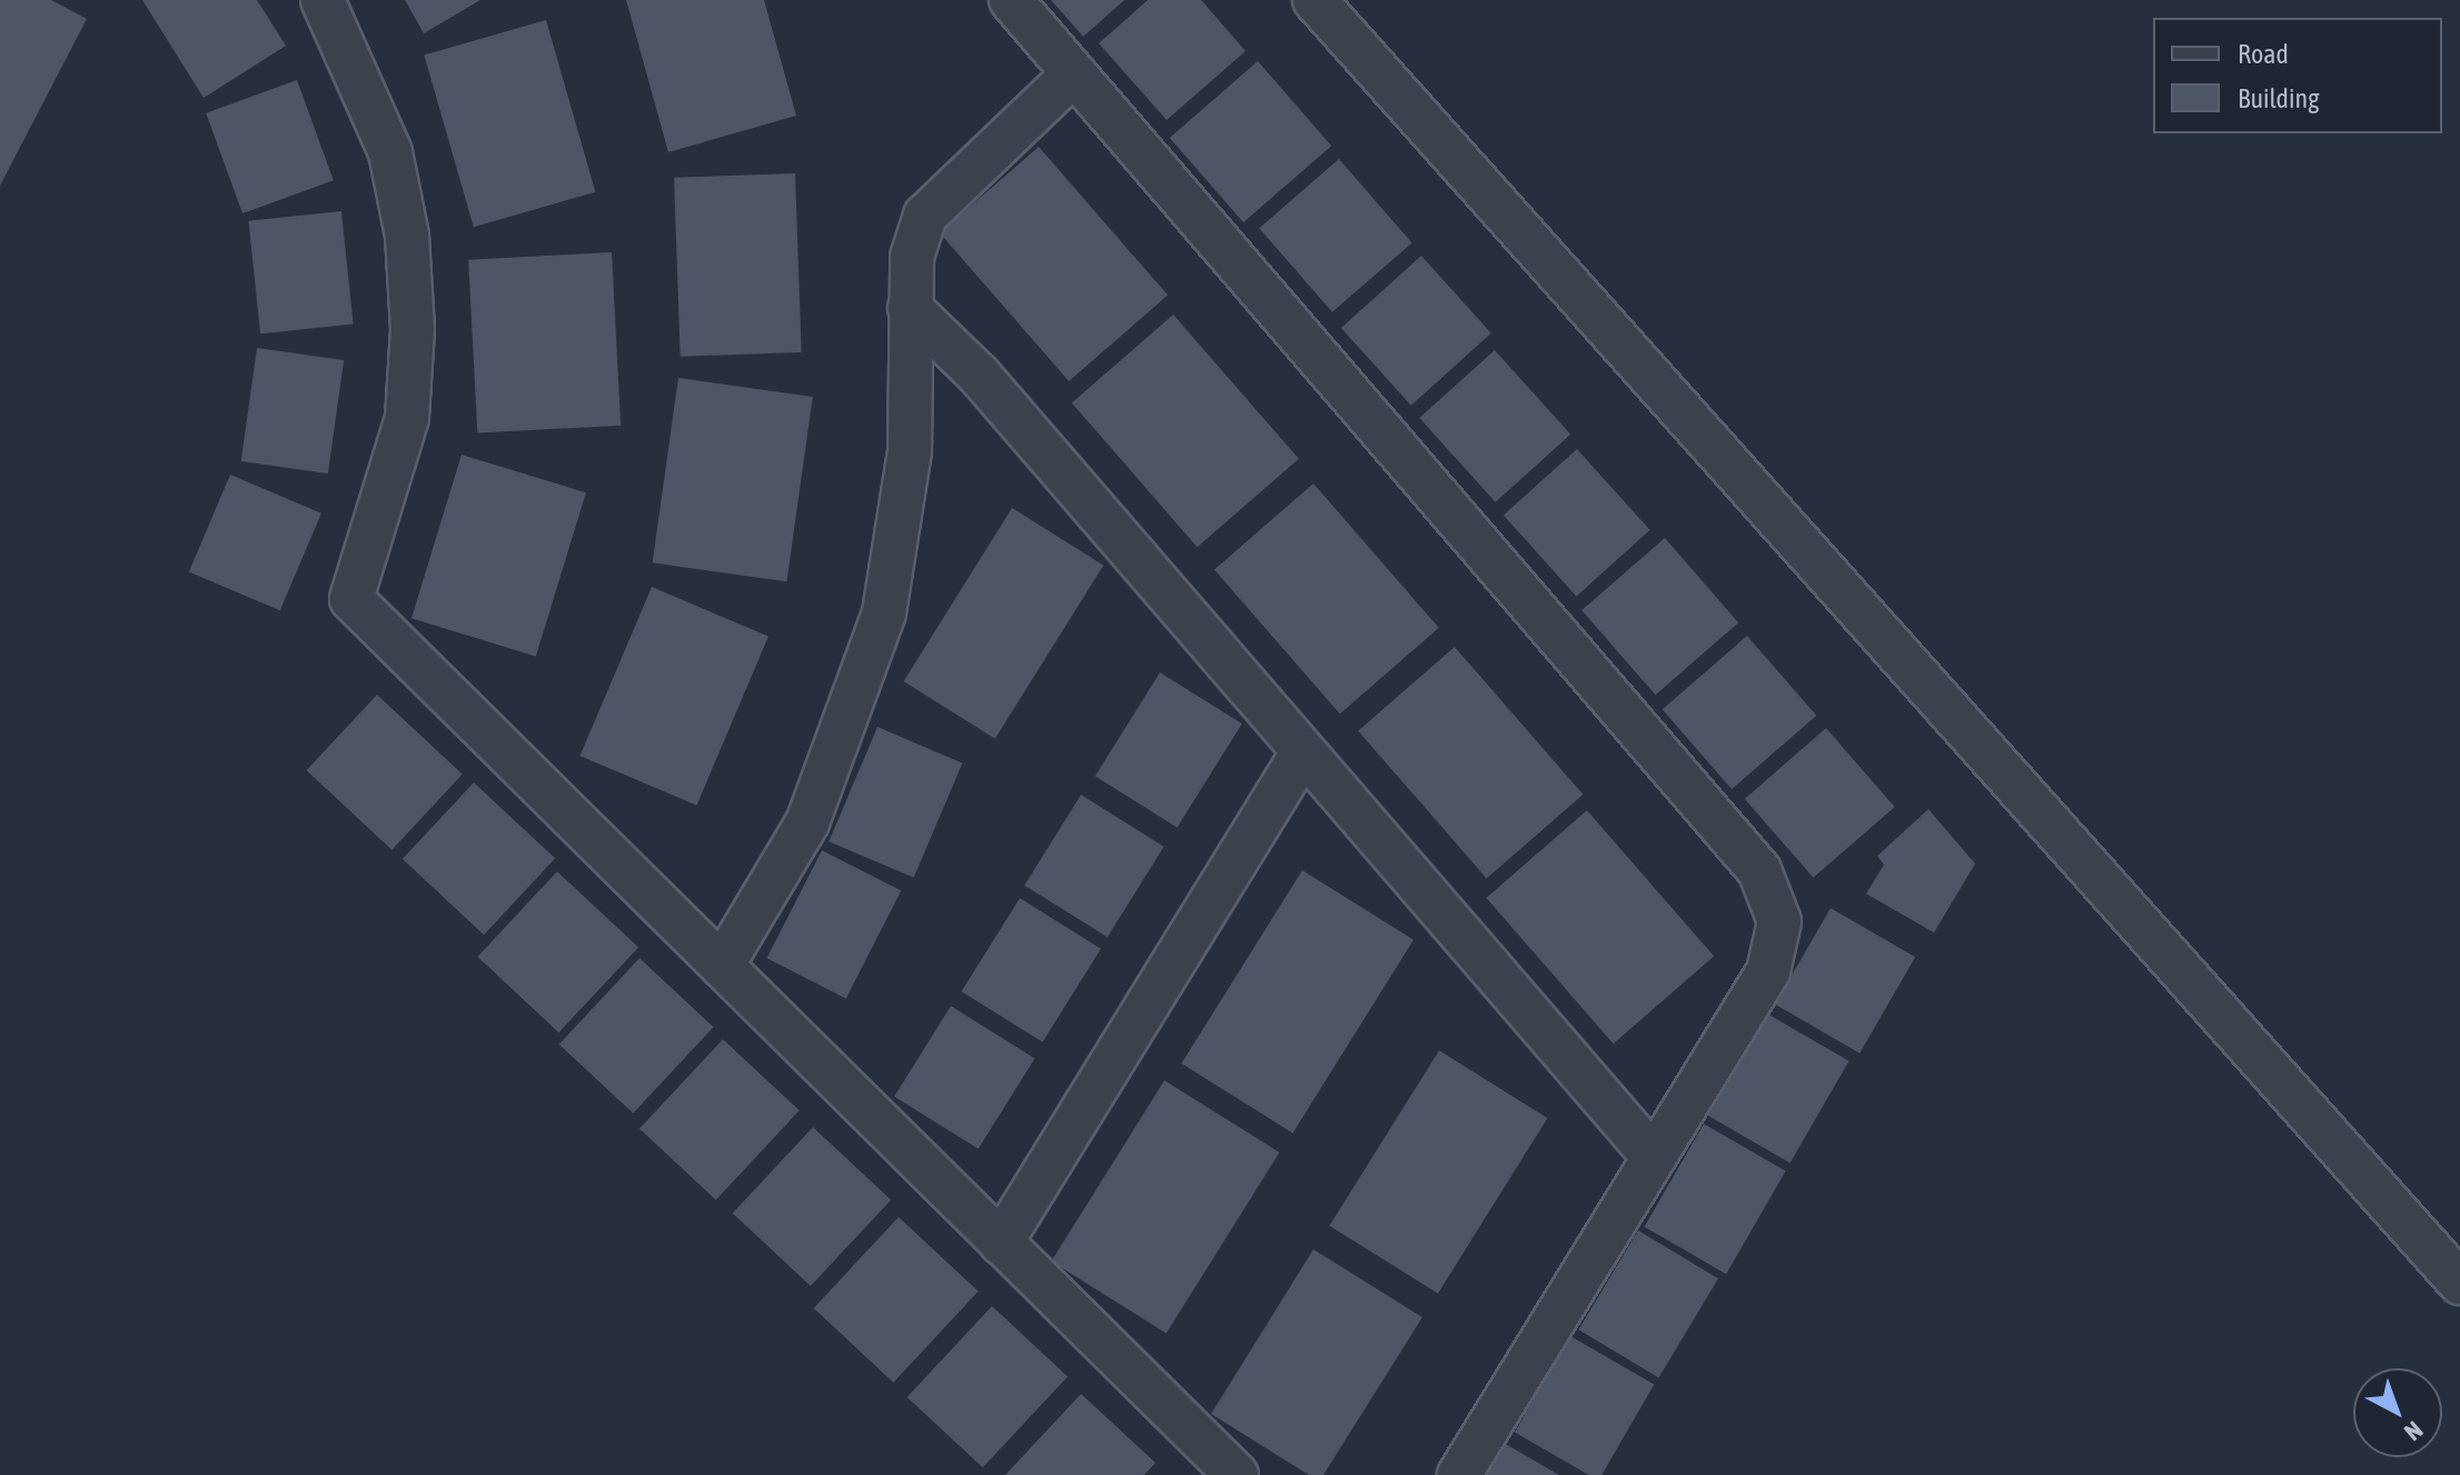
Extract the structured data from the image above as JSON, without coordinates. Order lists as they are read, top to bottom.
{
  "legend": ["Road", "Building"],
  "north": "bottom right"
}
